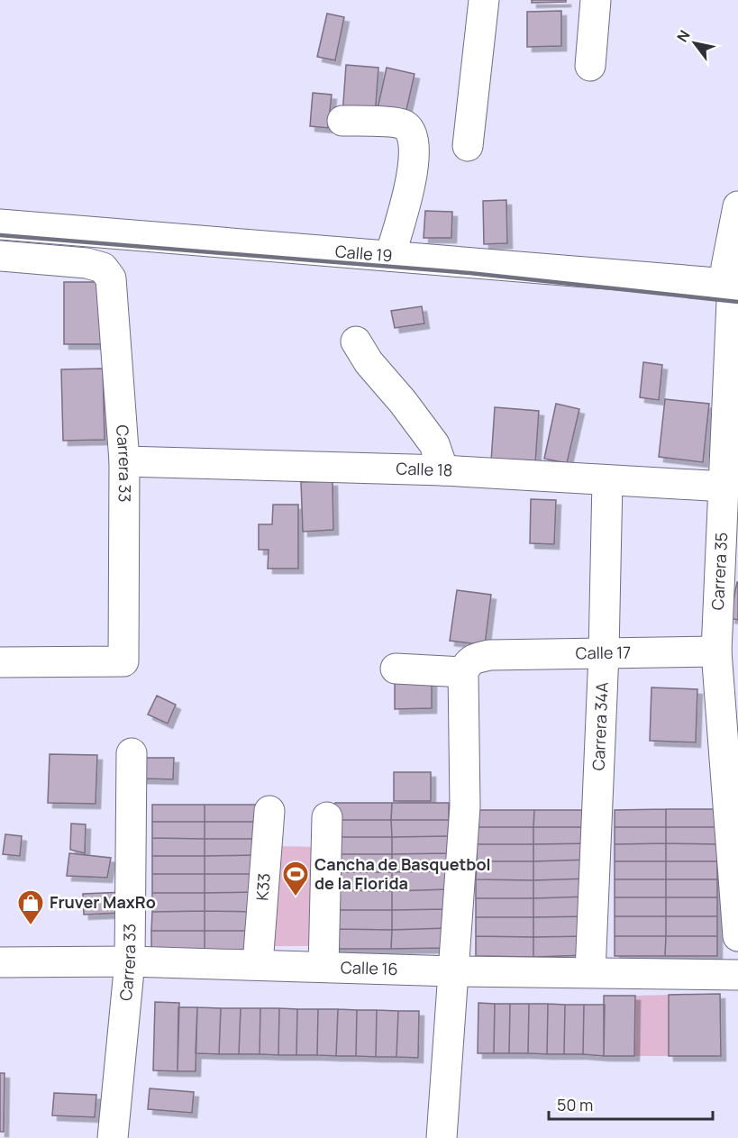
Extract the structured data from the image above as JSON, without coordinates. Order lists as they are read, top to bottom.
{
  "streets": {
    "street": [
      "Calle 19",
      "Carrera 33",
      "Calle 18",
      "Carrera 35",
      "Calle 17",
      "Carrera 34A",
      "K33",
      "Calle 16"
    ]
  },
  "crossings": [
    ["Calle 19", "Carrera 35"],
    ["Carrera 33", "Calle 18"],
    ["Carrera 33", "Calle 16"],
    ["Calle 18", "Carrera 35"],
    ["Calle 18", "Carrera 34A"],
    ["Carrera 35", "Calle 17"],
    ["Calle 17", "Carrera 34A"],
    ["Carrera 34A", "Calle 16"],
    ["K33", "Calle 16"]
  ],
  "places": {
    "sports": ["Cancha de Basquetbol de la Florida"],
    "shop": ["Fruver MaxRo"]
  },
  "scale_bar": "50 m",
  "north": "top left"
}
